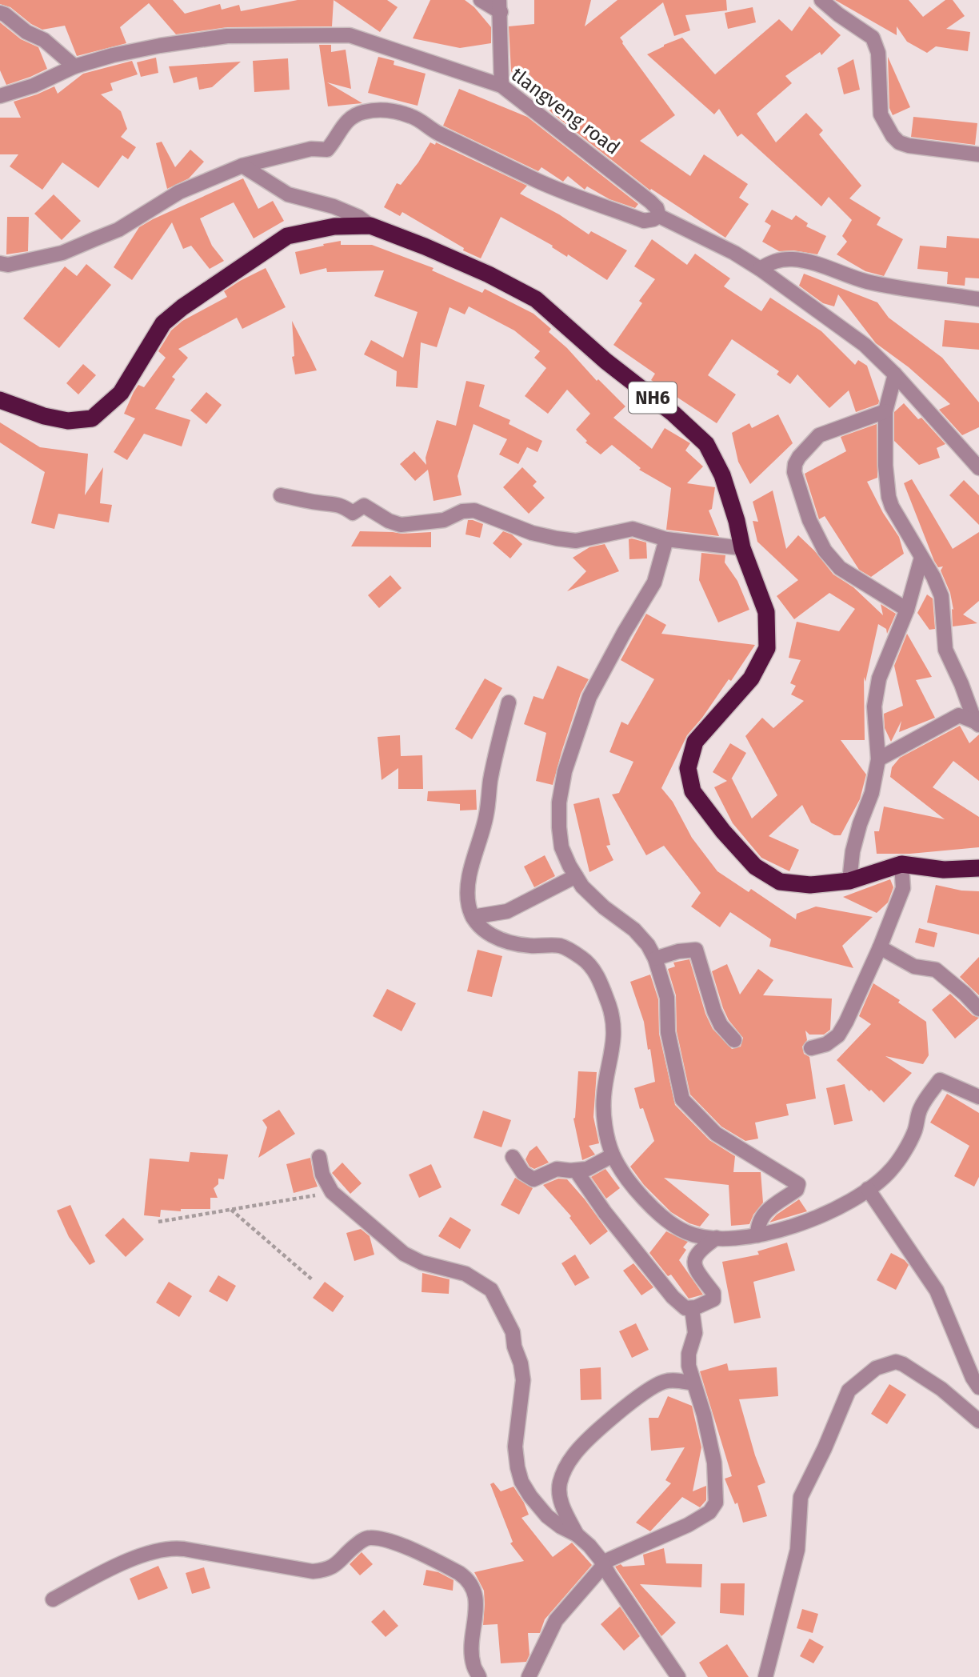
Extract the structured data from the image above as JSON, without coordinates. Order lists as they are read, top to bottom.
{
  "streets": {
    "highway": ["NH6"],
    "street": ["tlangveng road"]
  }
}
